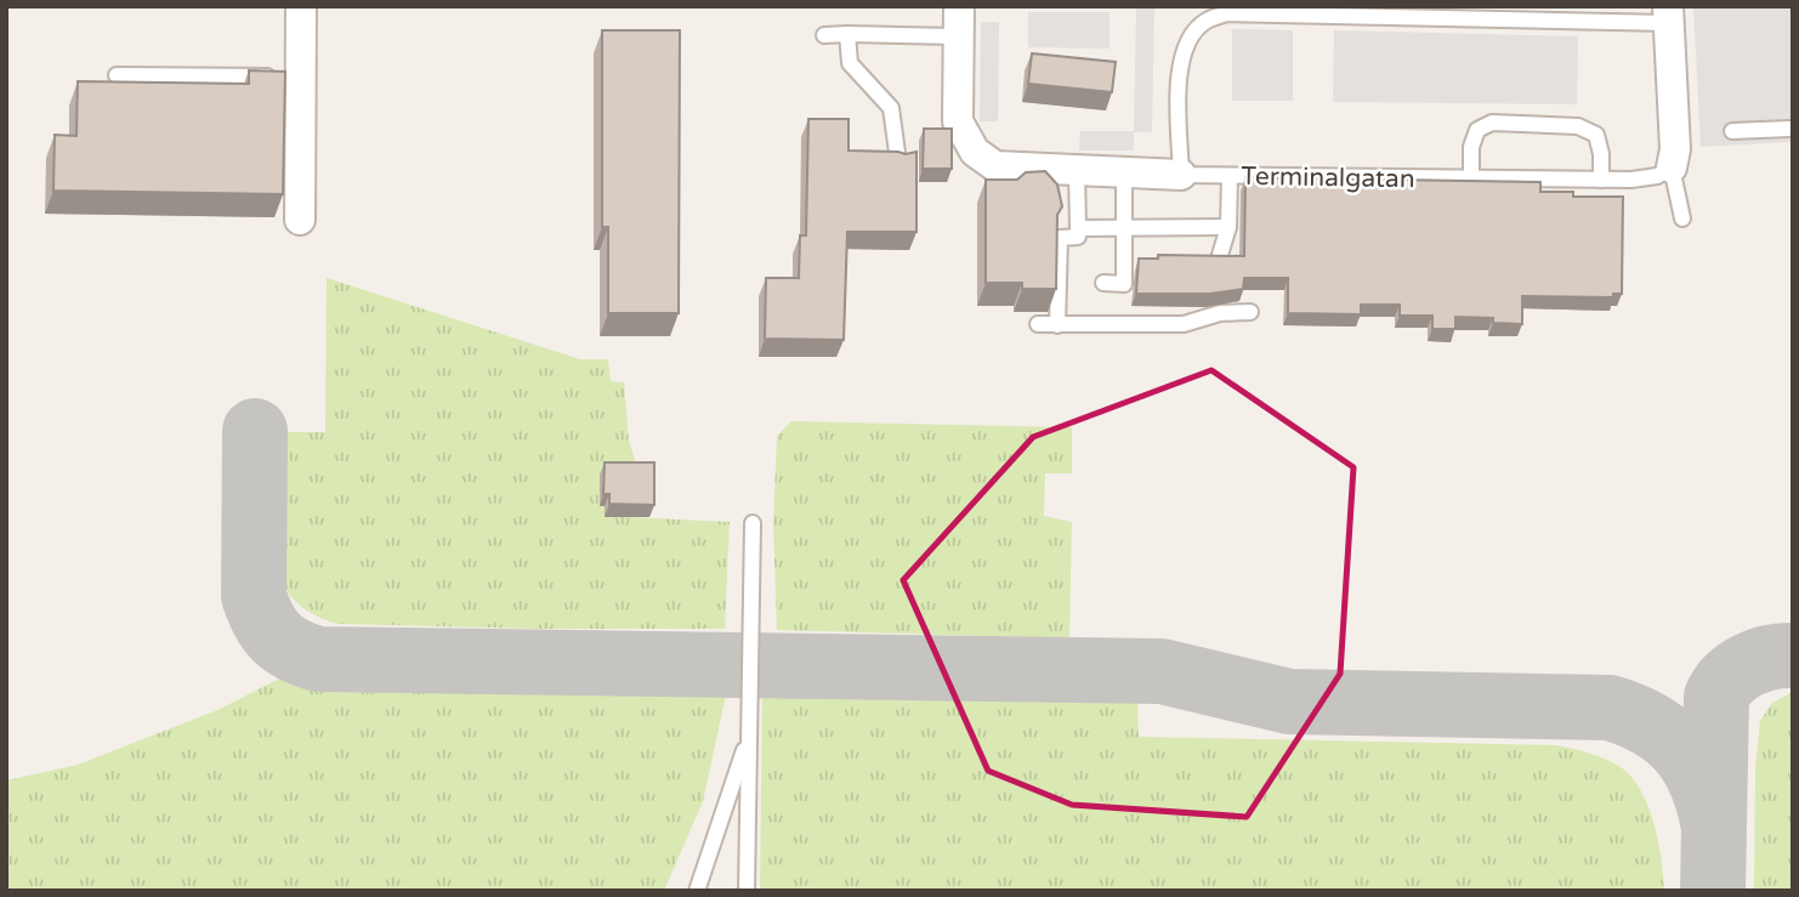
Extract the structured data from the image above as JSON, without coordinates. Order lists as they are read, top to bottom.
{
  "streets": {
    "street": ["Terminalgatan"]
  }
}
